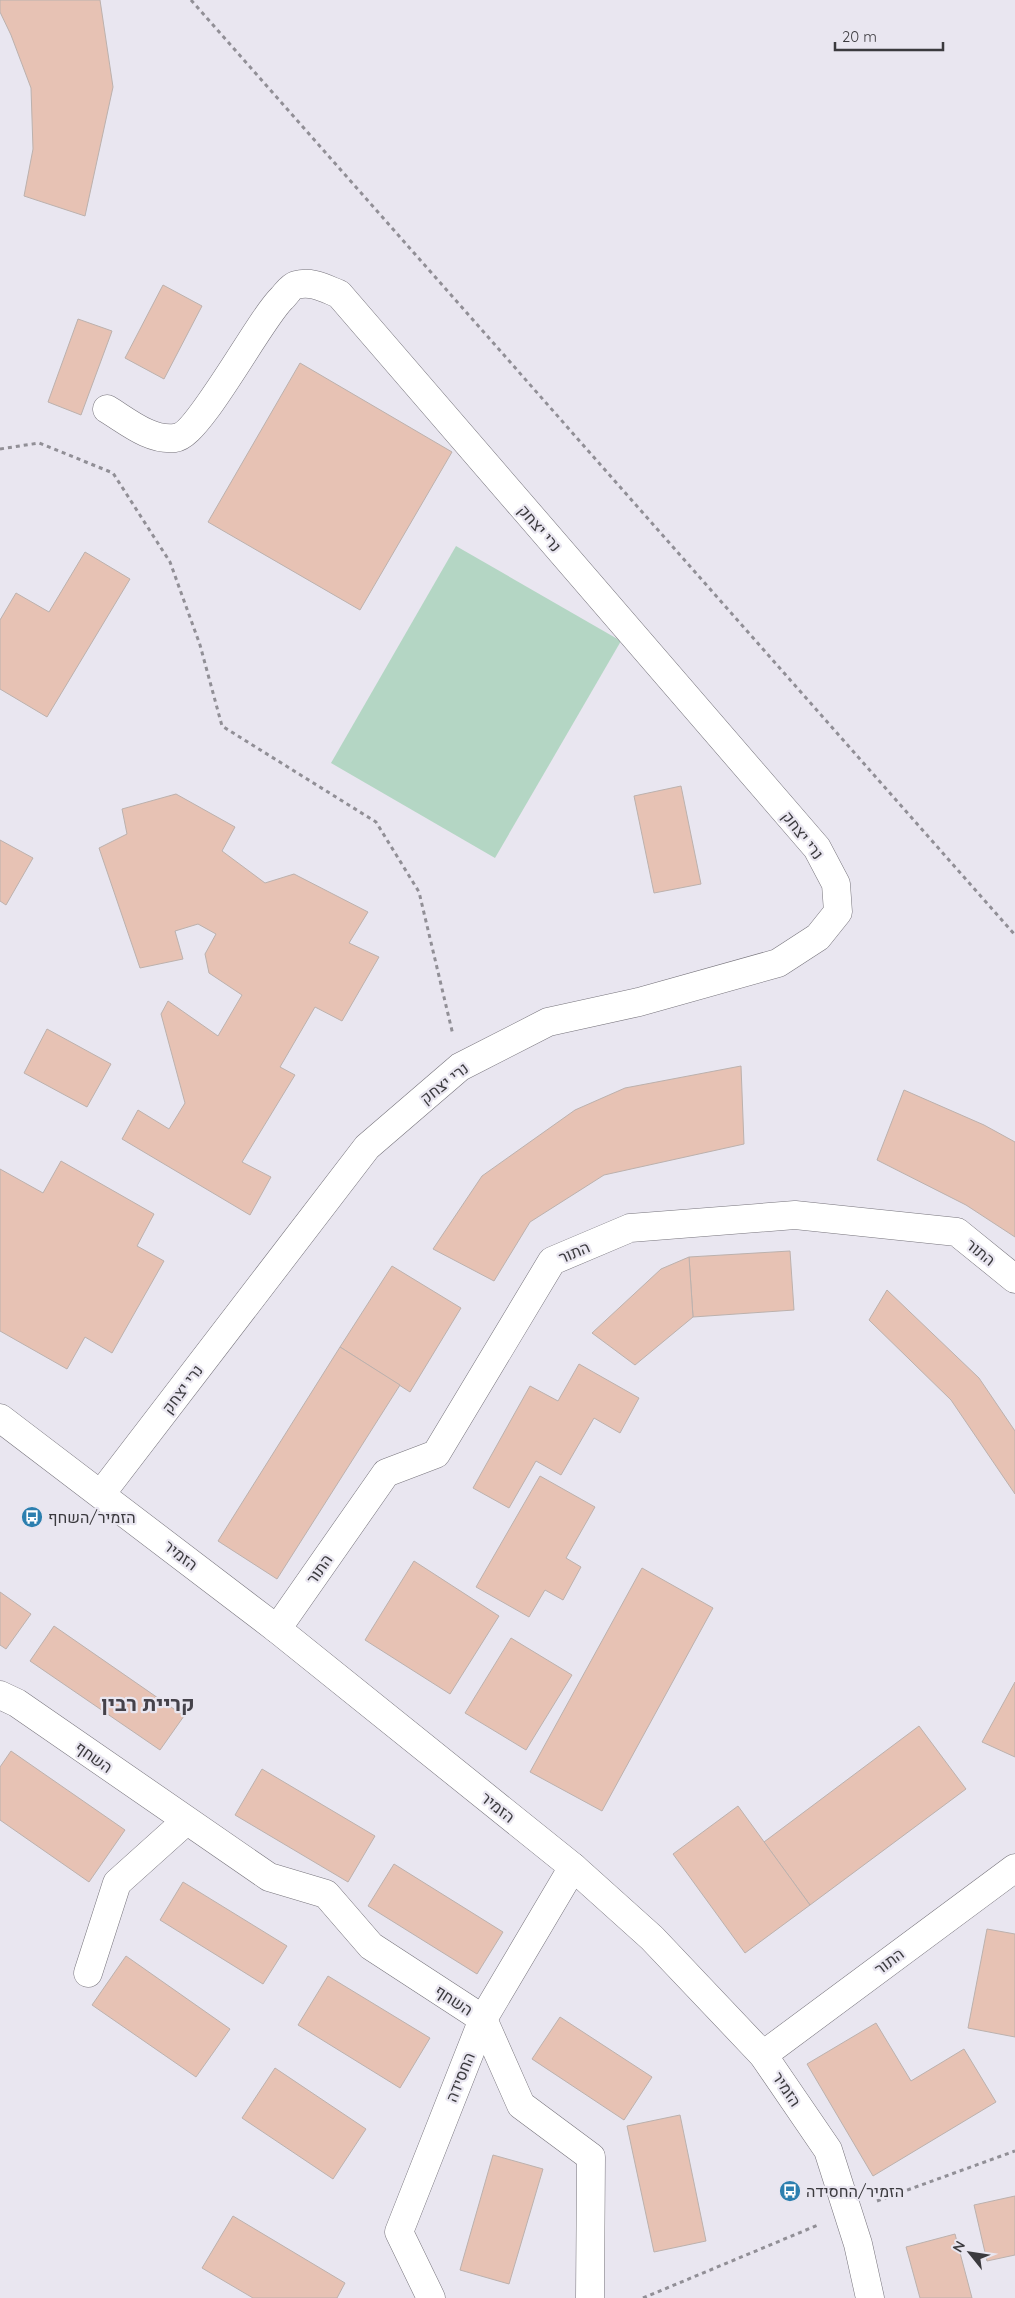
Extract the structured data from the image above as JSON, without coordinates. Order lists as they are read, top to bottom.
{
  "streets": {
    "street": [
      "נרי יצחק",
      "התור",
      "הזמיר",
      "השחף",
      "החסידה"
    ]
  },
  "crossings": [
    ["נרי יצחק", "הזמיר"],
    ["התור", "הזמיר"],
    ["הזמיר", "החסידה"],
    ["השחף", "החסידה"]
  ],
  "districts": ["קריית רבין"],
  "places": {
    "bus stop": ["הזמיר/השחף", "הזמיר/החסידה"]
  },
  "scale_bar": "20 m",
  "north": "top left"
}
